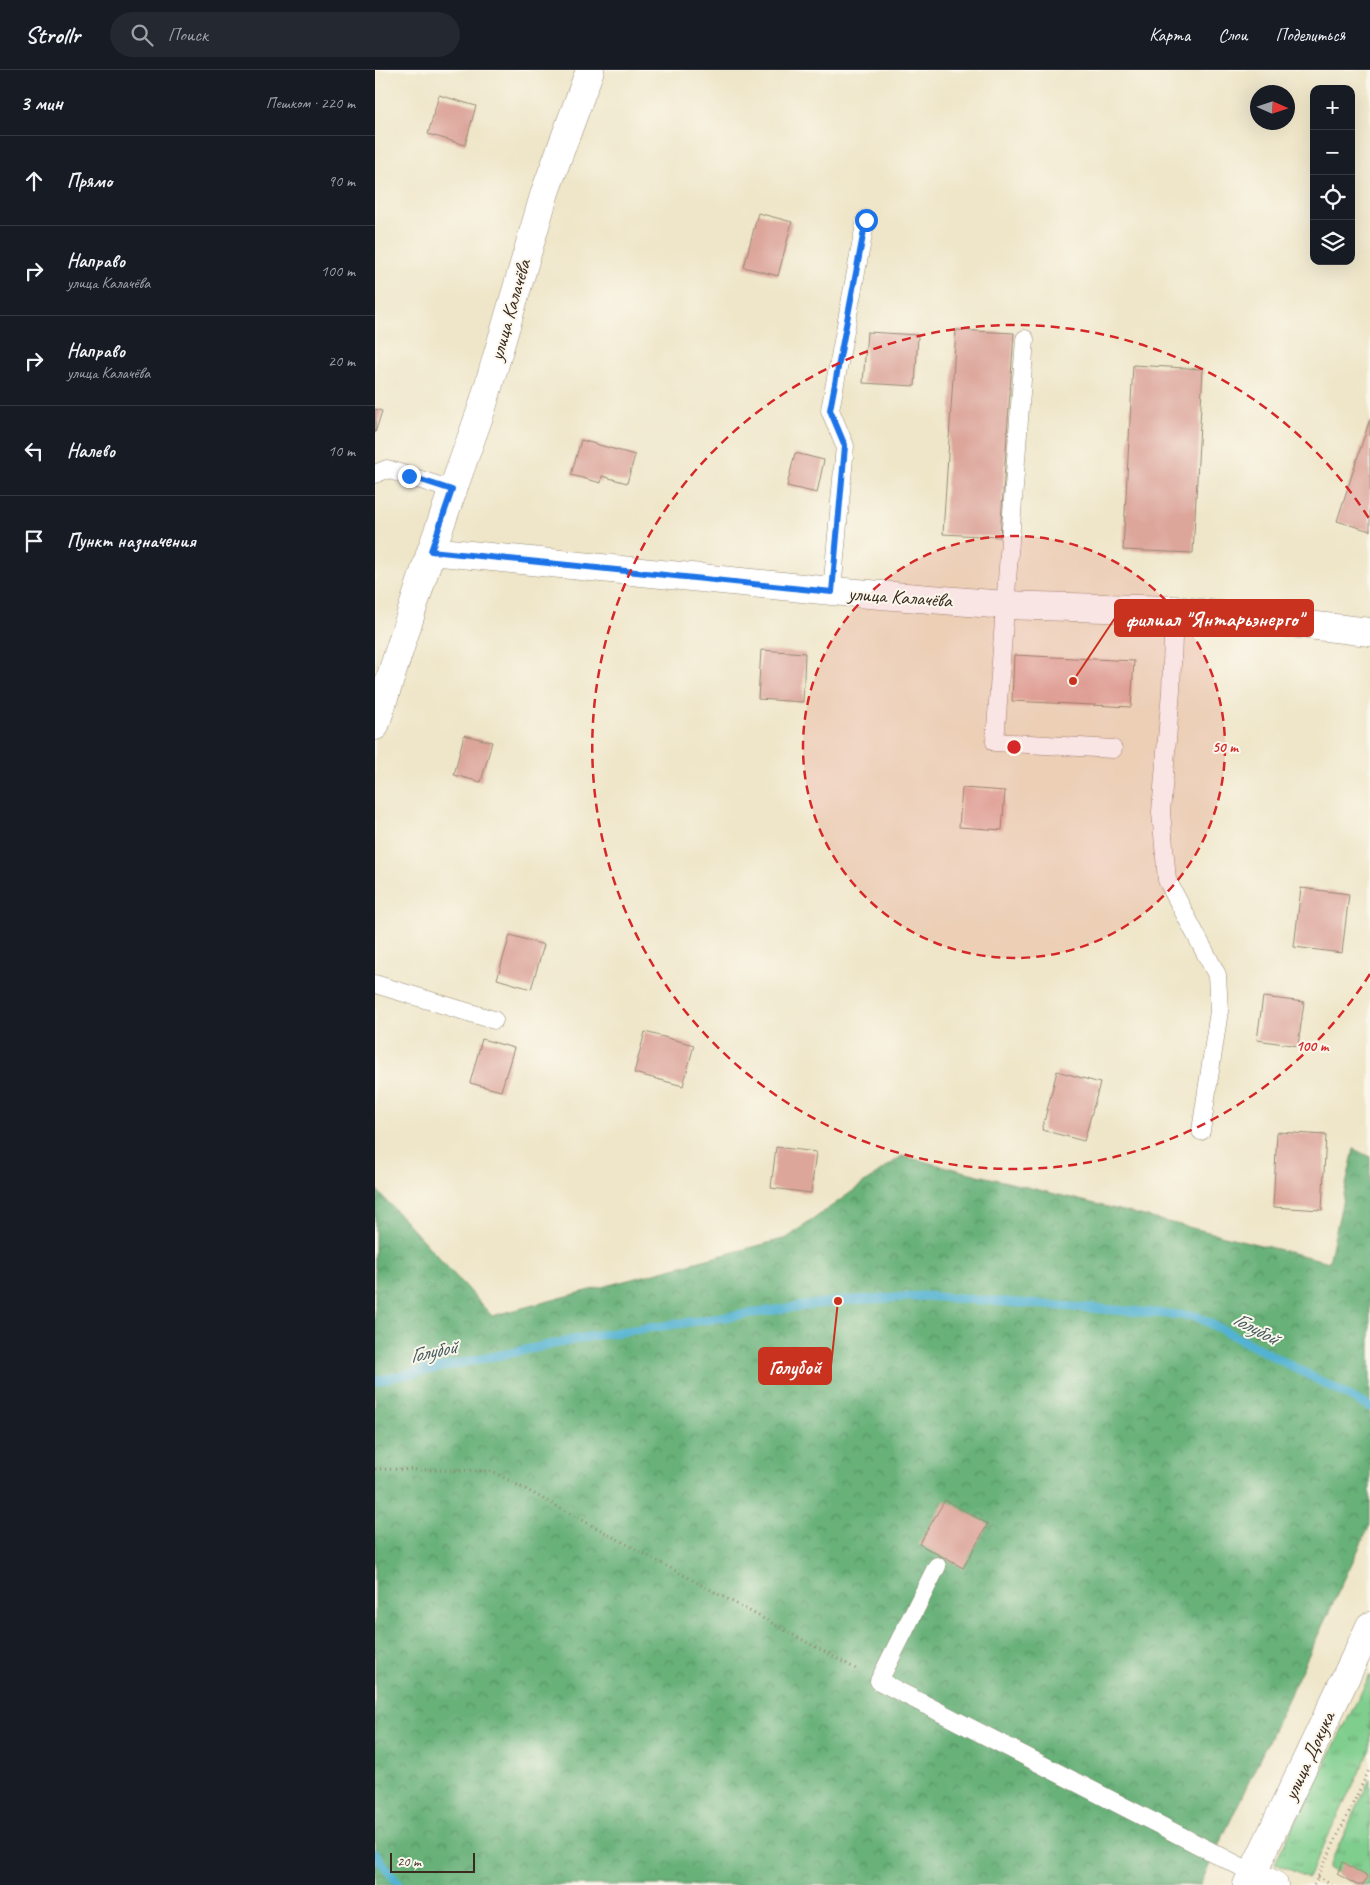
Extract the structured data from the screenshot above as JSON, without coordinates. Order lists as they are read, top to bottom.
{
  "streets": {
    "street": ["улица Калачёва", "улица Докука"]
  },
  "water": ["Голубой"],
  "places": ["филиал \"Янтарьэнерго\"", "Голубой"],
  "scale_bar": "20 m",
  "north": "right",
  "page": {
    "header": "Strollr",
    "search": "Поиск",
    "nav": ["Карта", "Слои", "Поделиться"],
    "heading": ["3 мин", "Пешком · 220 m"],
    "map_buttons": ["+", "−"],
    "list": [
      ["Прямо", "90 m"],
      ["Направо", "улица Калачёва", "100 m"],
      ["Направо", "улица Калачёва", "20 m"],
      ["Налево", "10 m"],
      "Пункт назначения"
    ],
    "scale": "20 m"
  },
  "rings": ["50 m", "100 m"]
}
